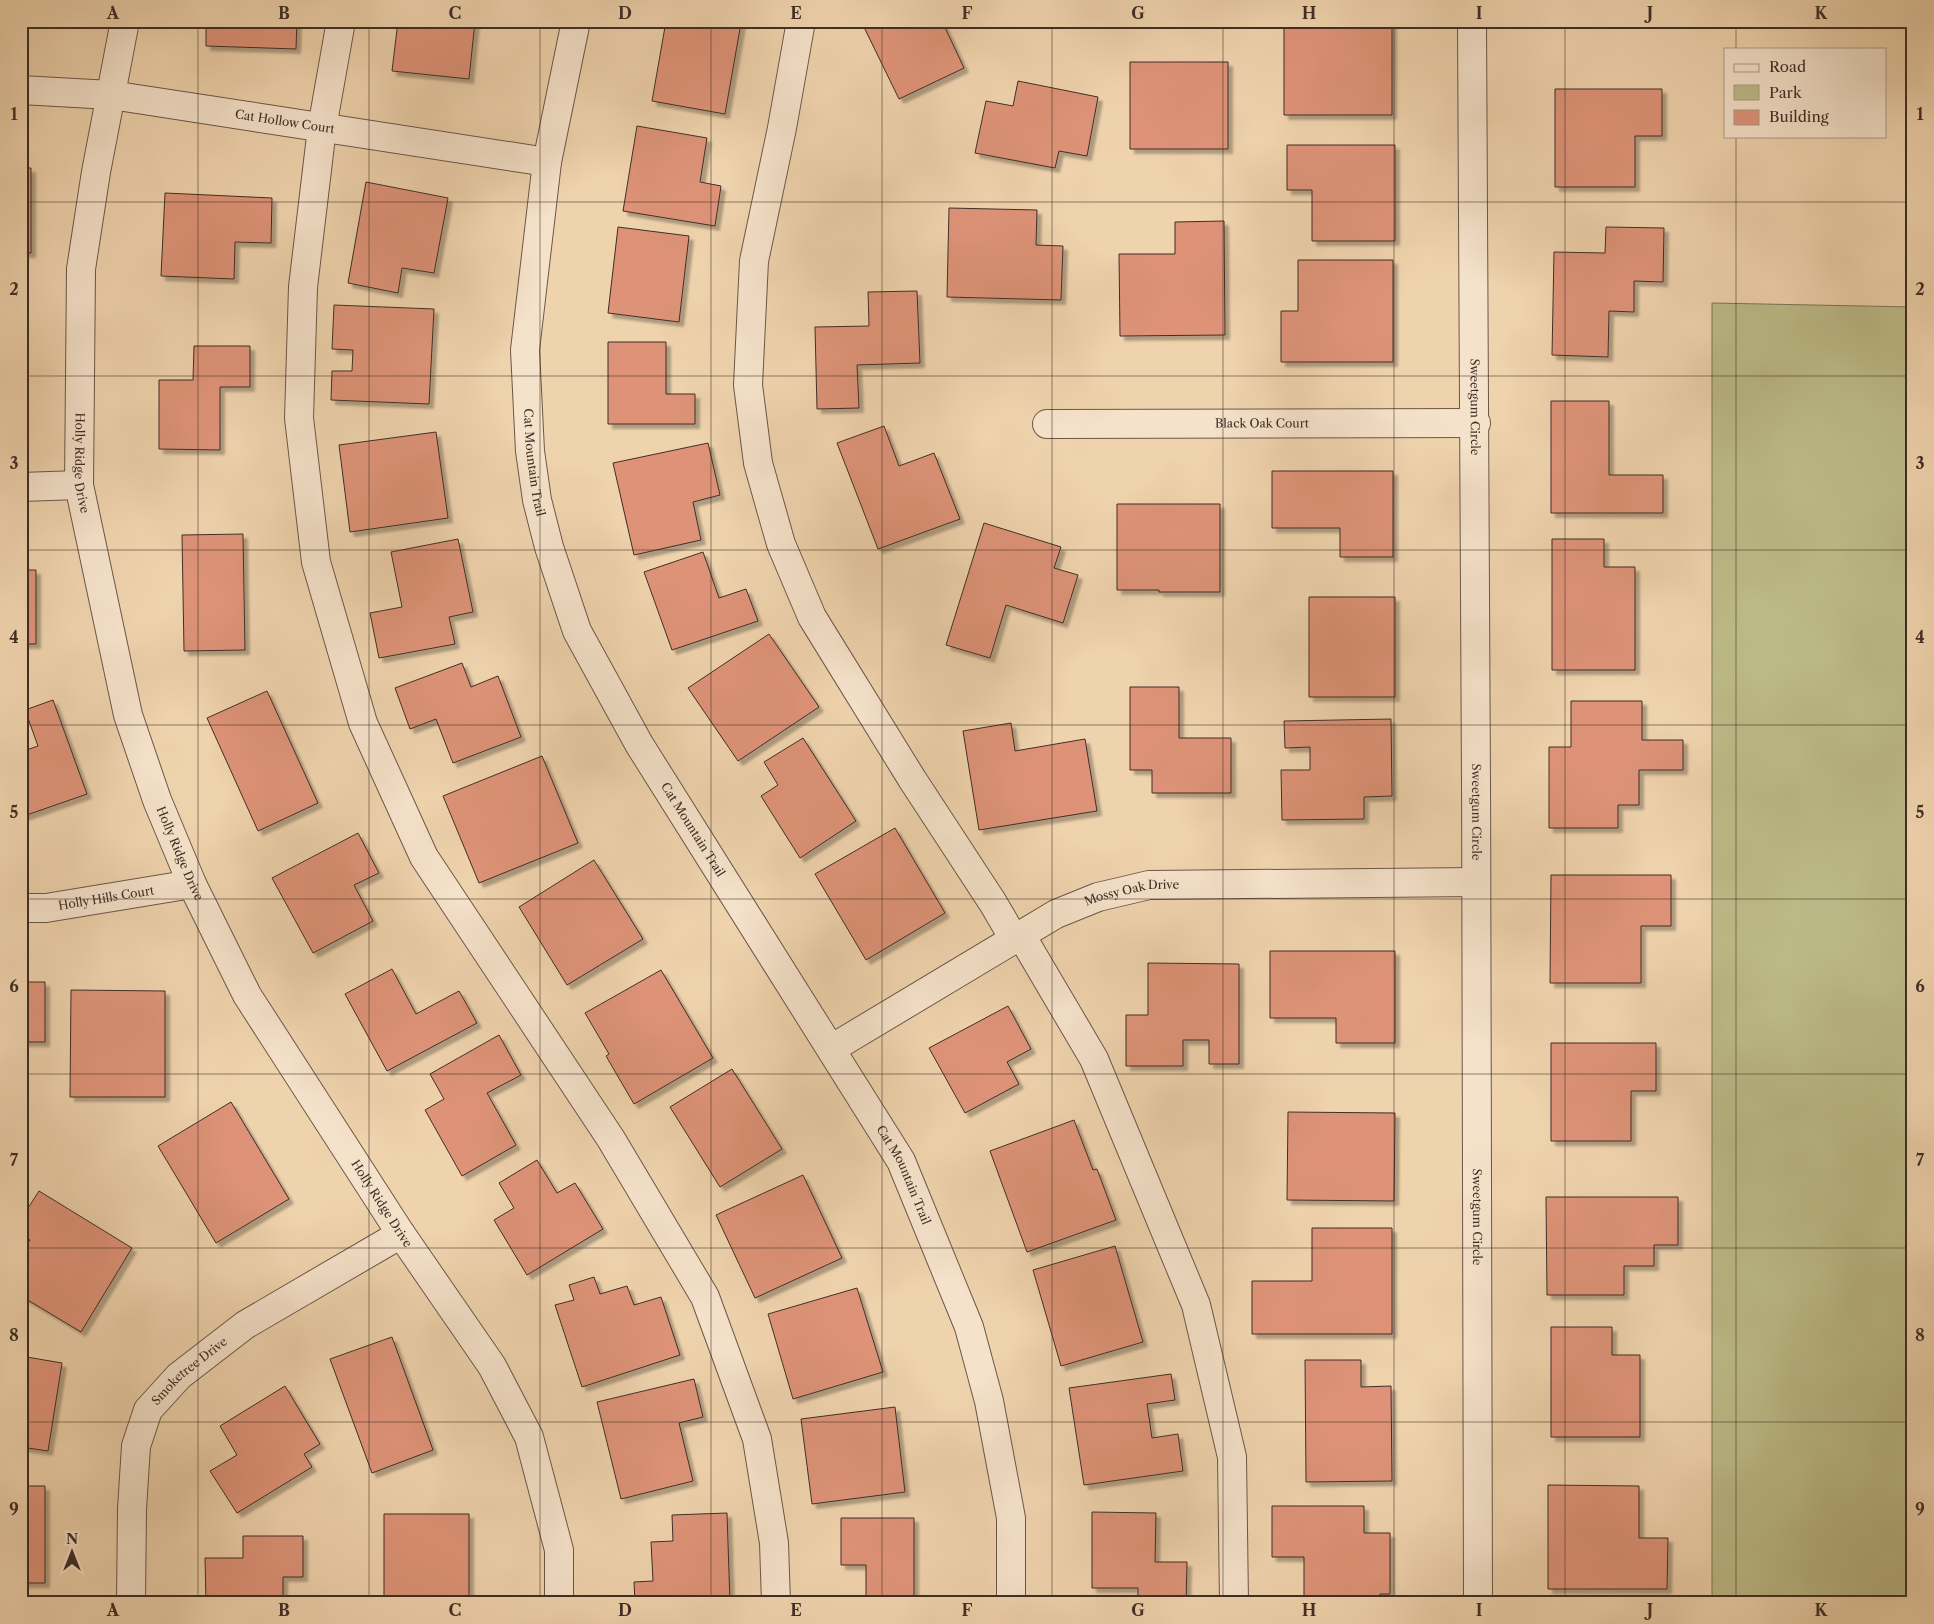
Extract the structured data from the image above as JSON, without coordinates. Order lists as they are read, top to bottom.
{
  "streets": {
    "street": [
      "Cat Hollow Court",
      "Sweetgum Circle",
      "Black Oak Court",
      "Cat Mountain Trail",
      "Holly Ridge Drive",
      "Mossy Oak Drive",
      "Holly Hills Court",
      "Smoketree Drive"
    ]
  },
  "crossings": [
    ["Cat Hollow Court", "Cat Mountain Trail"],
    ["Cat Hollow Court", "Holly Ridge Drive"],
    ["Sweetgum Circle", "Black Oak Court"],
    ["Sweetgum Circle", "Mossy Oak Drive"],
    ["Cat Mountain Trail", "Mossy Oak Drive"],
    ["Holly Ridge Drive", "Holly Hills Court"],
    ["Holly Ridge Drive", "Smoketree Drive"]
  ],
  "legend": ["Road", "Park", "Building"],
  "north": "top",
  "grid": {
    "columns": [
      "A",
      "B",
      "C",
      "D",
      "E",
      "F",
      "G",
      "H",
      "I",
      "J",
      "K"
    ],
    "rows": [
      "1",
      "2",
      "3",
      "4",
      "5",
      "6",
      "7",
      "8",
      "9"
    ]
  }
}
